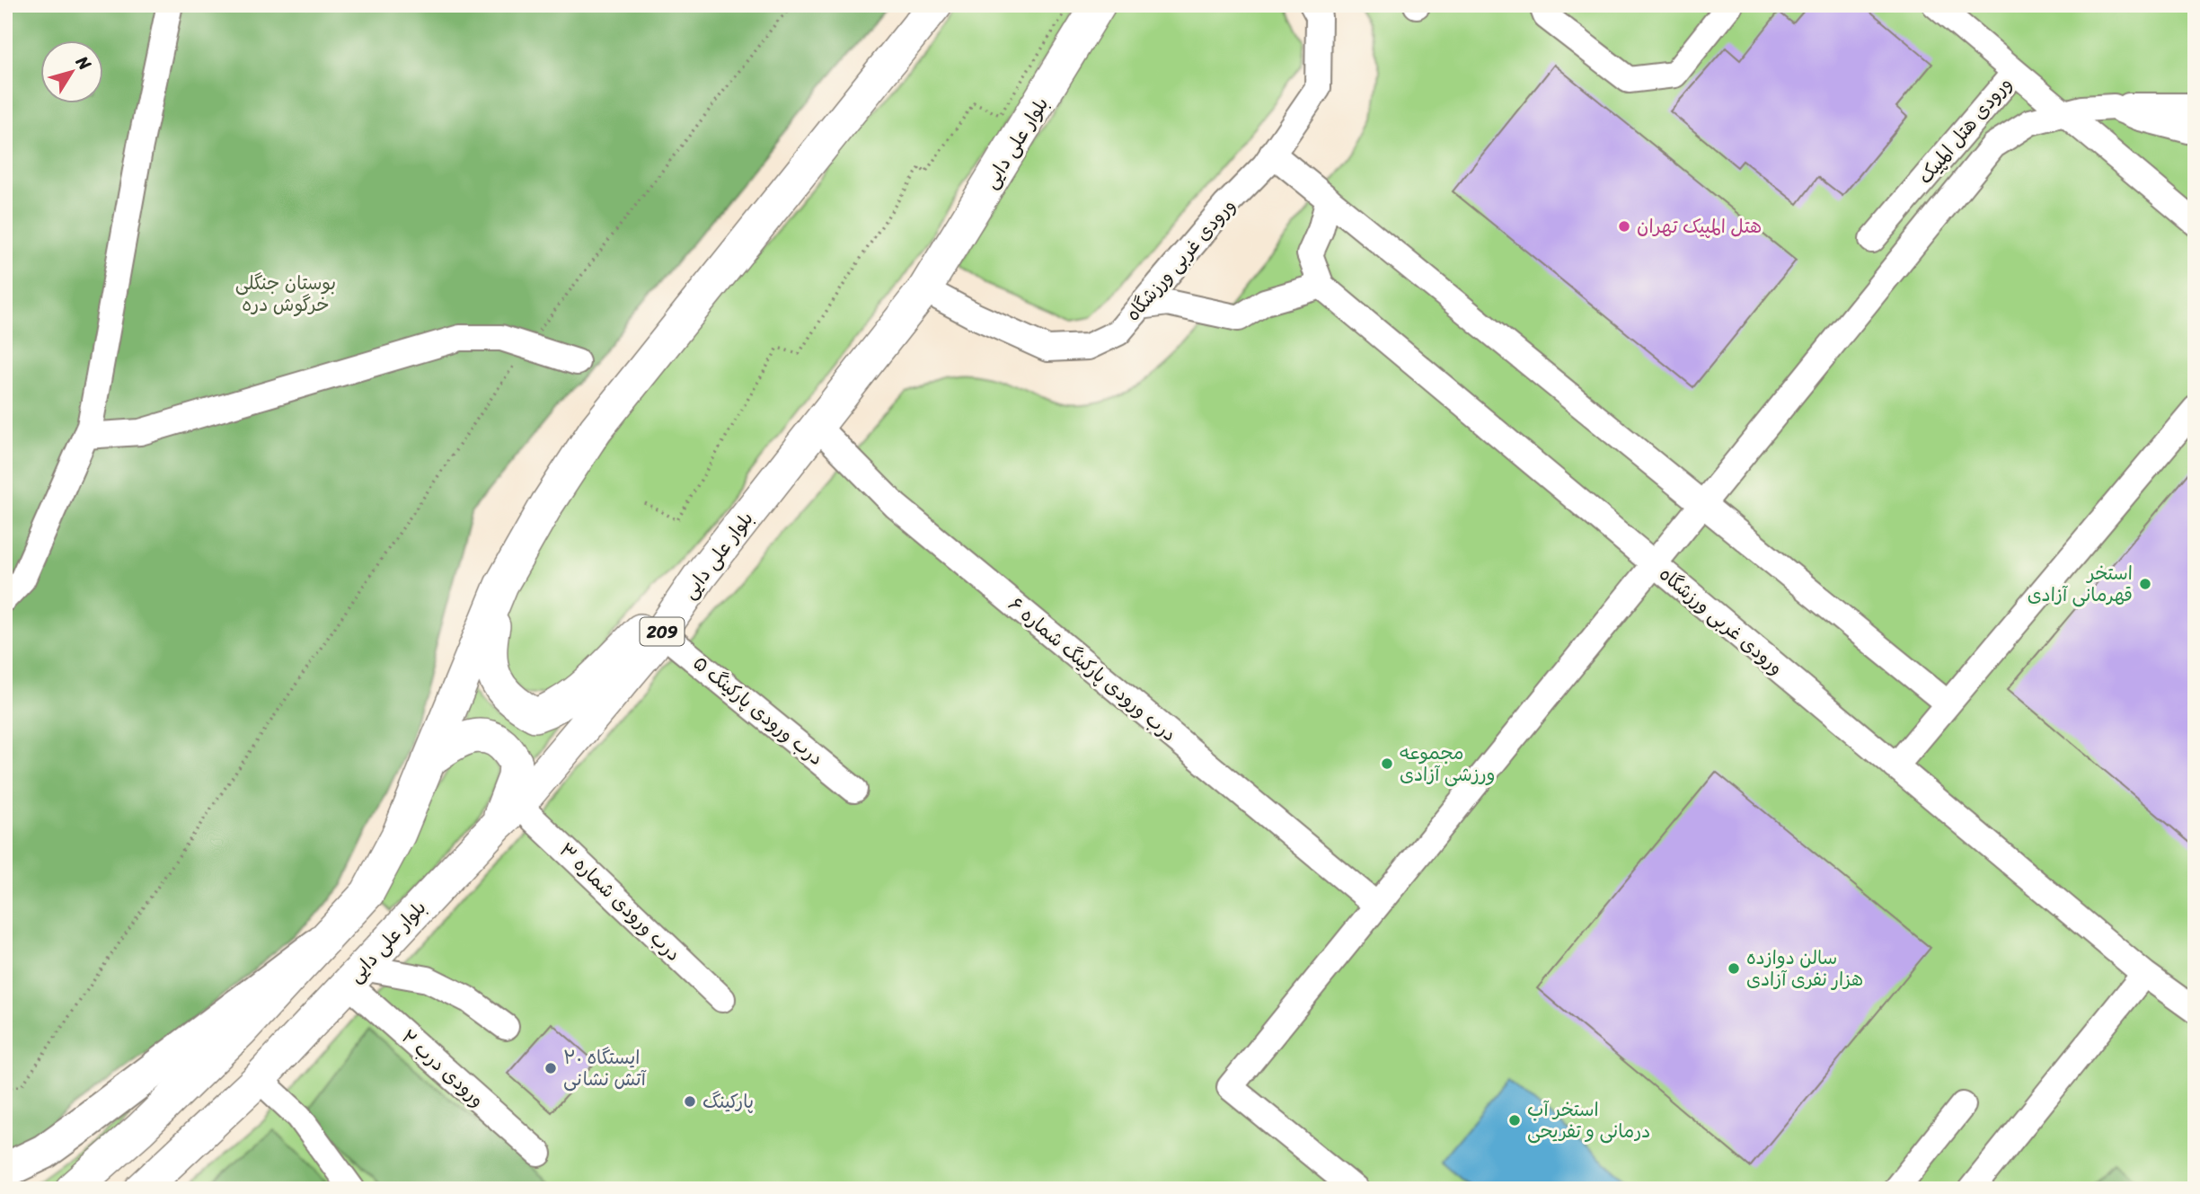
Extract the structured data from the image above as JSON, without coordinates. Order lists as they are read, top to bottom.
{
  "streets": {
    "main road": ["بلوار علی دایی", "209"],
    "street": [
      "ورودی هتل المپیک",
      "ورودی غربی ورزشگاه",
      "درب ورودی پارکینگ شماره ۶",
      "درب ورودی پارکینگ ۵",
      "درب ورودی شماره ۳",
      "ورودی درب ۲"
    ]
  },
  "crossings": [
    ["بلوار علی دایی", "ورودی غربی ورزشگاه"],
    ["بلوار علی دایی", "درب ورودی پارکینگ شماره ۶"],
    ["بلوار علی دایی", "درب ورودی پارکینگ ۵"],
    ["بلوار علی دایی", "درب ورودی شماره ۳"],
    ["بلوار علی دایی", "ورودی درب ۲"]
  ],
  "parks": ["بوستان جنگلی خرگوش دره"],
  "places": [
    "هتل المپیک تهران",
    "استخر قهرمانی آزادی",
    "مجموعه ورزشی آزادی",
    "سالن دوازده هزار نفری آزادی",
    "ایستگاه ۲۰ آتش نشانی",
    "پارکینگ",
    "استخر آب درمانی و تفریحی"
  ],
  "north": "top right"
}
